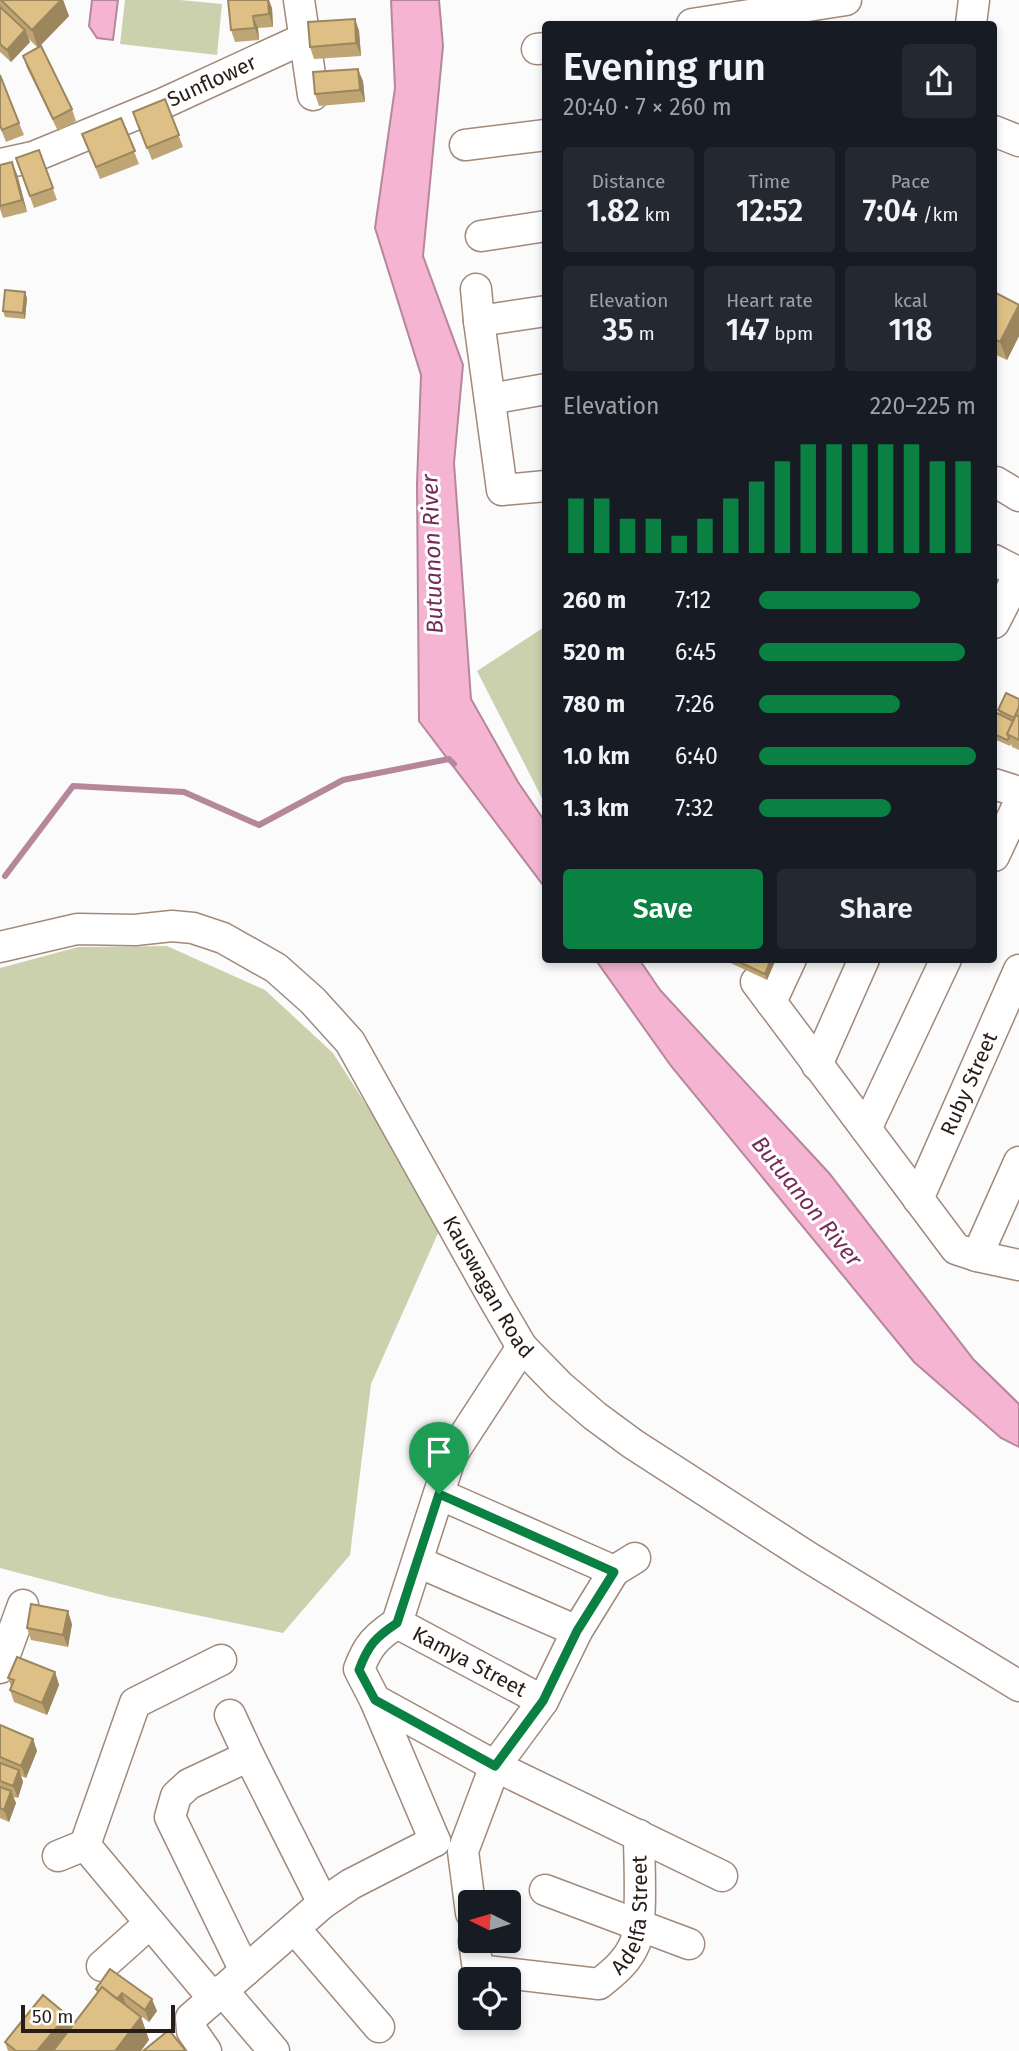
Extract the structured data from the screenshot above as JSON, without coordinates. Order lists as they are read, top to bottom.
{
  "streets": {
    "street": [
      "Sunflower",
      "Ruby Street",
      "Kauswagan Road",
      "Kamya Street",
      "Adelfa Street"
    ]
  },
  "water": ["Butuanon River"],
  "scale_bar": "50 m",
  "north": "left",
  "page": {
    "heading": ["Evening run", "20:40 · 7 × 260 m"],
    "stats": [
      ["Distance", "1.82 km"],
      ["Time", "12:52"],
      ["Pace", "7:04 /km"],
      ["Elevation", "35 m"],
      ["Heart rate", "147 bpm"],
      ["kcal", "118"]
    ],
    "chart": ["Elevation", "220–225 m"],
    "list": [
      {
        "name": "260 m",
        "note": "7:12"
      },
      {
        "name": "520 m",
        "note": "6:45"
      },
      {
        "name": "780 m",
        "note": "7:26"
      },
      {
        "name": "1.0 km",
        "note": "6:40"
      },
      {
        "name": "1.3 km",
        "note": "7:32"
      }
    ],
    "buttons": ["Save", "Share"],
    "scale": "50 m"
  }
}
